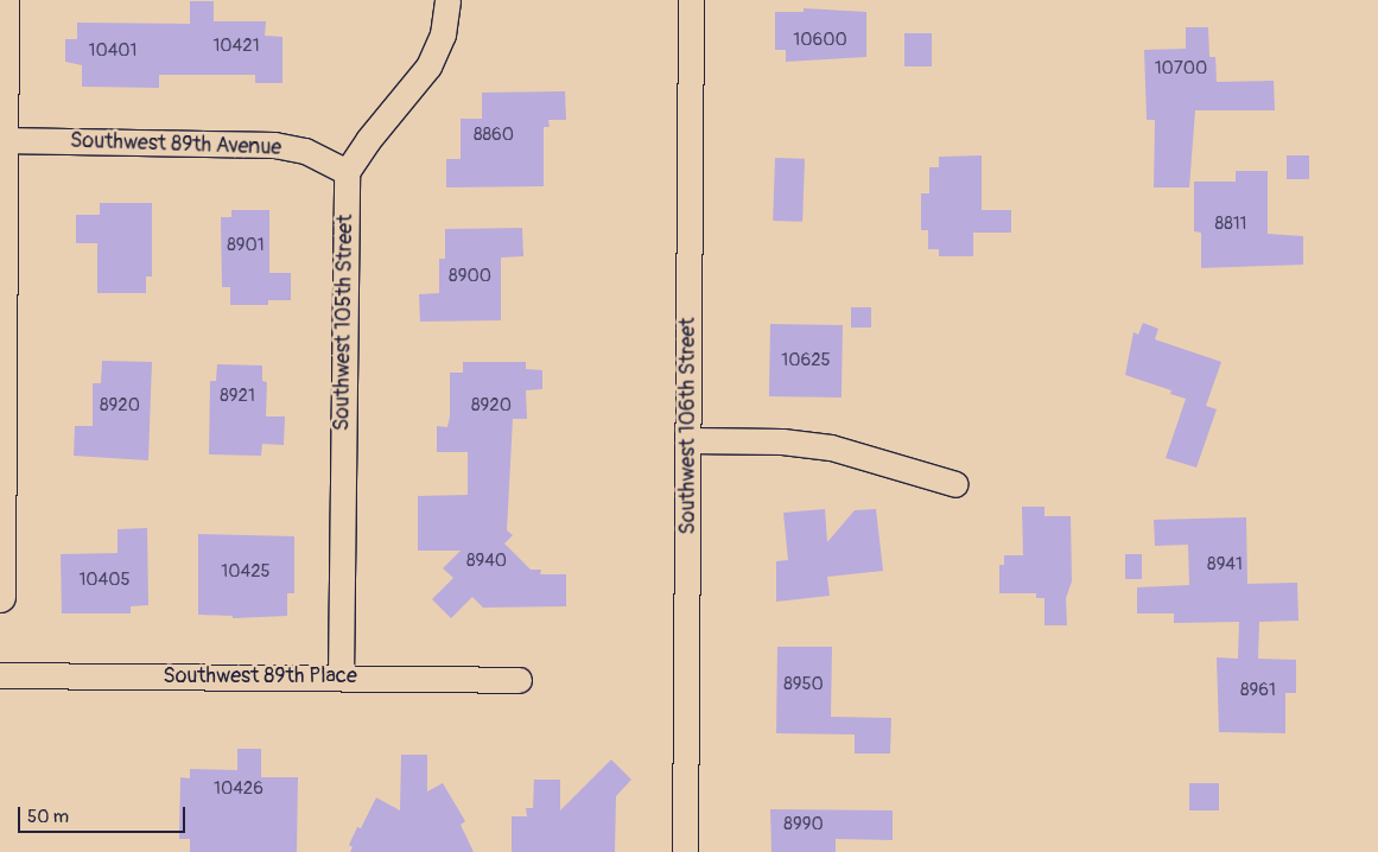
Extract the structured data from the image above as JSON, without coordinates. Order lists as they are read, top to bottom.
{
  "streets": {
    "street": [
      "Southwest 89th Avenue",
      "Southwest 105th Street",
      "Southwest 106th Street",
      "Southwest 89th Place"
    ]
  },
  "crossings": [
    ["Southwest 89th Avenue", "Southwest 105th Street"],
    ["Southwest 105th Street", "Southwest 89th Place"]
  ],
  "house_numbers": [
    "10600",
    "10421",
    "10401",
    "10700",
    "8860",
    "8811",
    "8901",
    "8900",
    "10625",
    "8921",
    "8920",
    "8920",
    "8940",
    "8941",
    "10425",
    "10405",
    "8950",
    "8961",
    "10426",
    "8990"
  ],
  "scale_bar": "50 m"
}
